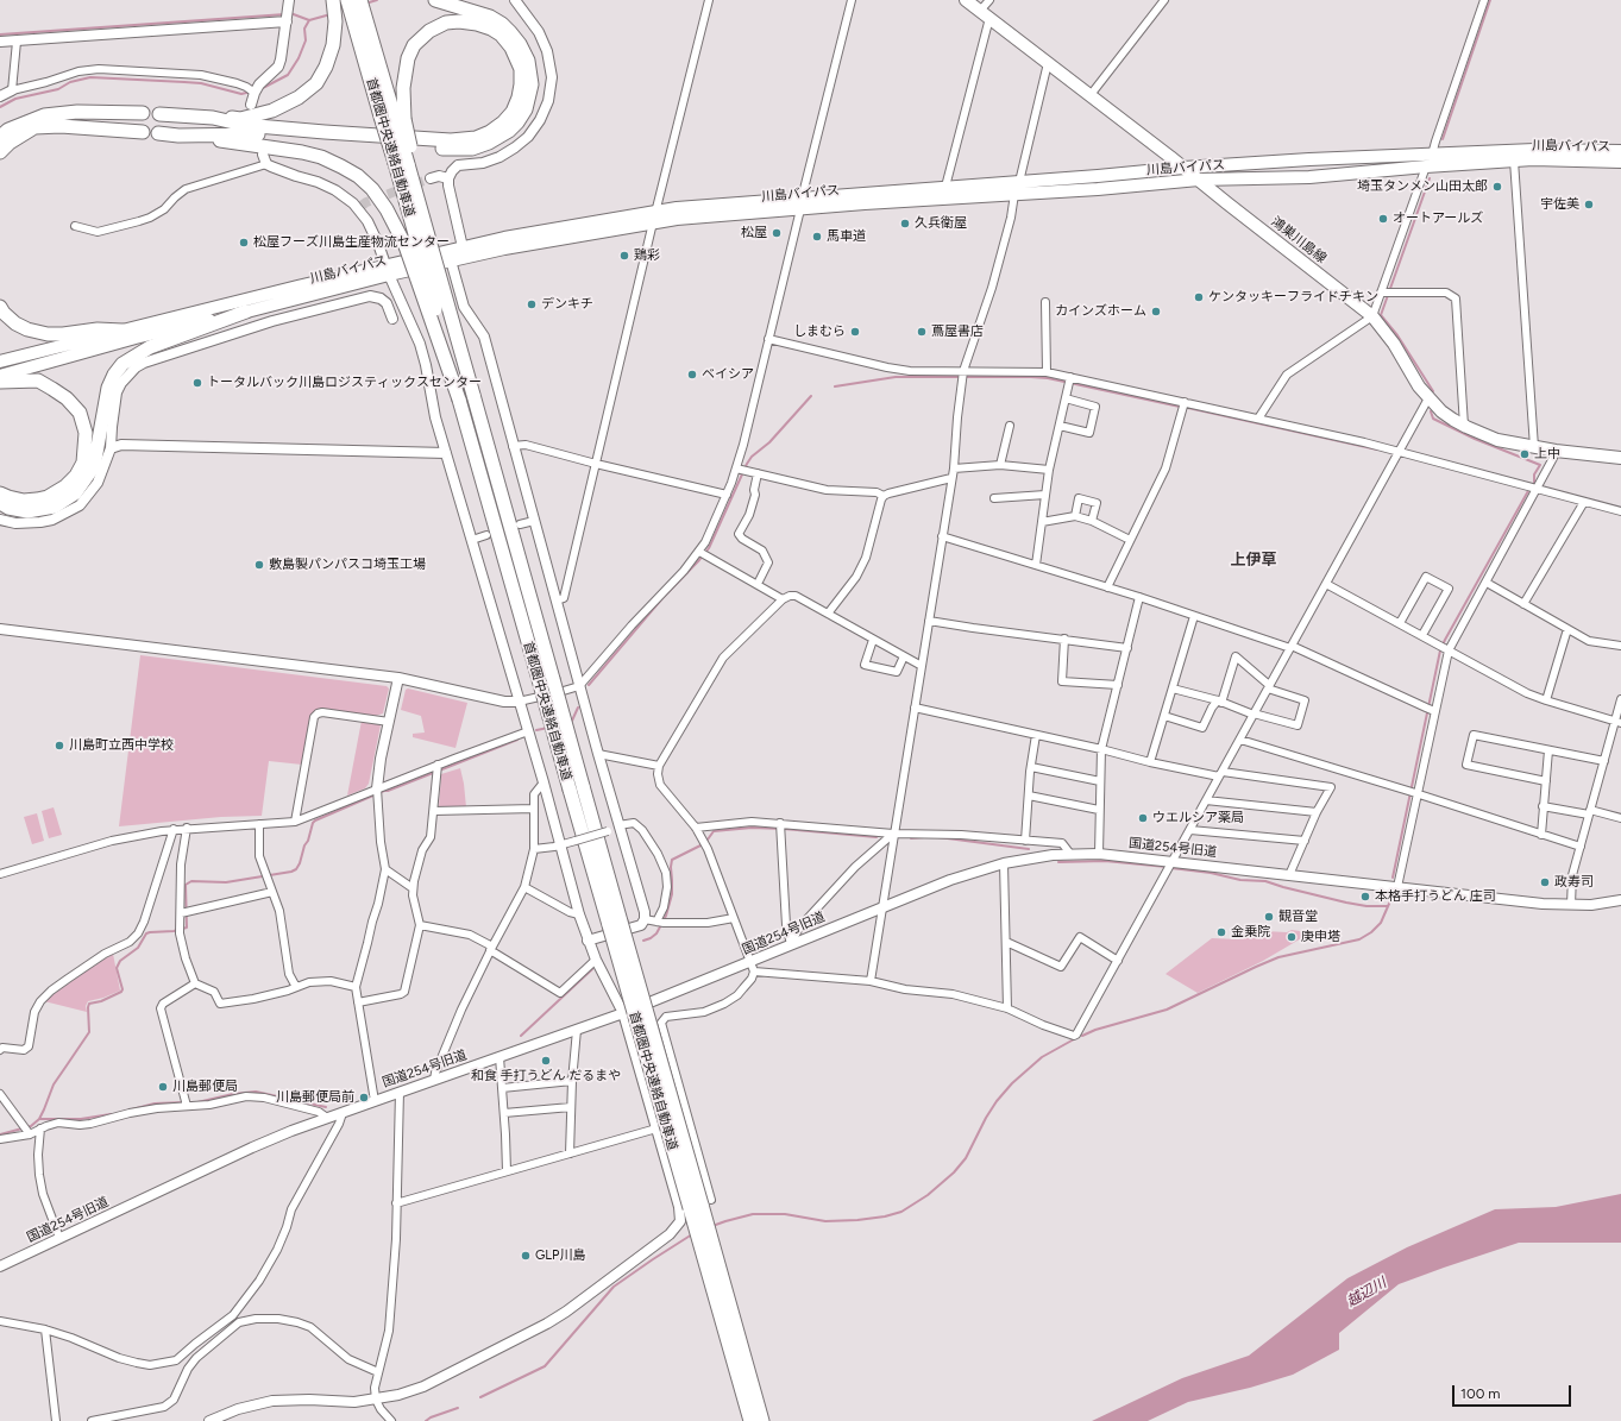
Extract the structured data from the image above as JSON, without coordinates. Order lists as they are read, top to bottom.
{
  "streets": {
    "highway": ["首都圏中央連絡自動車道"],
    "main road": ["川島バイパス", "鴻巣川島線"],
    "street": ["国道254号旧道"]
  },
  "crossings": [
    ["川島バイパス", "鴻巣川島線"]
  ],
  "districts": ["上伊草"],
  "water": ["越辺川"],
  "places": [
    "埼玉タンメン山田太郎",
    "宇佐美",
    "オートアールズ",
    "久兵衛屋",
    "松屋",
    "馬車道",
    "松屋フーズ川島生産物流センター",
    "鶏彩",
    "ケンタッキーフライドチキン",
    "デンキチ",
    "カインズホーム",
    "しまむら",
    "蔦屋書店",
    "ベイシア",
    "トータルバック川島ロジスティックスセンター",
    "上中",
    "敷島製パンパスコ埼玉工場",
    "川島町立西中学校",
    "ウエルシア薬局",
    "政寿司",
    "本格手打うどん 庄司",
    "観音堂",
    "金乗院",
    "庚申塔",
    "和食 手打うどん だるまや",
    "川島郵便局",
    "川島郵便局前",
    "GLP川島"
  ],
  "scale_bar": "100 m"
}
